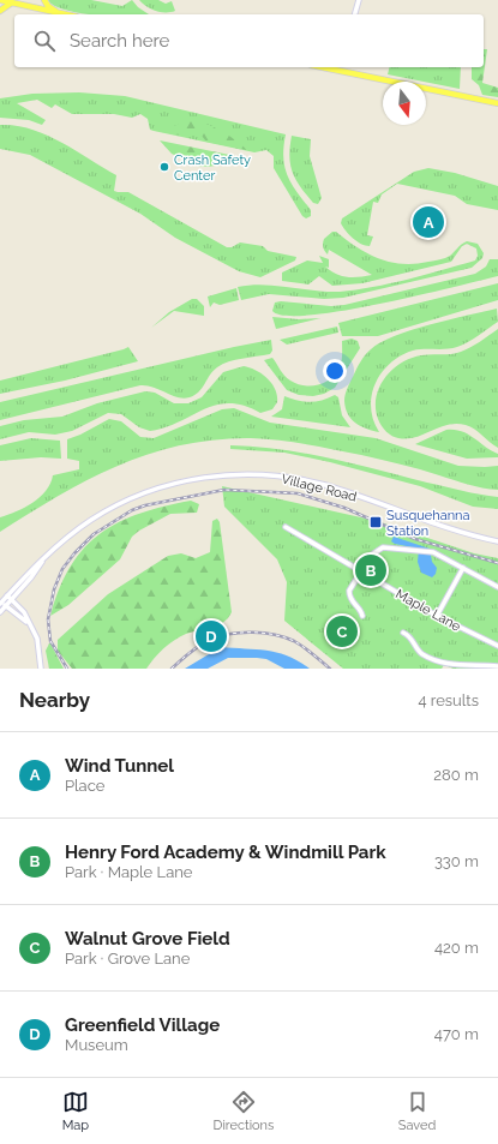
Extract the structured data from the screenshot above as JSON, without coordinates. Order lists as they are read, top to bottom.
{
  "streets": {
    "street": ["Village Road", "Maple Lane"]
  },
  "places": {
    "other": ["Crash Safety Center"],
    "transit": ["Susquehanna Station"]
  },
  "north": "bottom",
  "page": {
    "search": "Search here",
    "pins": [
      "A",
      "B",
      "C",
      "D"
    ],
    "heading": ["Nearby", "4 results"],
    "list": [
      {
        "mark": "A",
        "name": "Wind Tunnel",
        "note": "Place",
        "value": "280 m"
      },
      {
        "mark": "B",
        "name": "Henry Ford Academy & Windmill Park",
        "note": "Park · Maple Lane",
        "value": "330 m"
      },
      {
        "mark": "C",
        "name": "Walnut Grove Field",
        "note": "Park · Grove Lane",
        "value": "420 m"
      },
      {
        "mark": "D",
        "name": "Greenfield Village",
        "note": "Museum",
        "value": "470 m"
      }
    ],
    "nav": ["Map", "Directions", "Saved"]
  }
}
